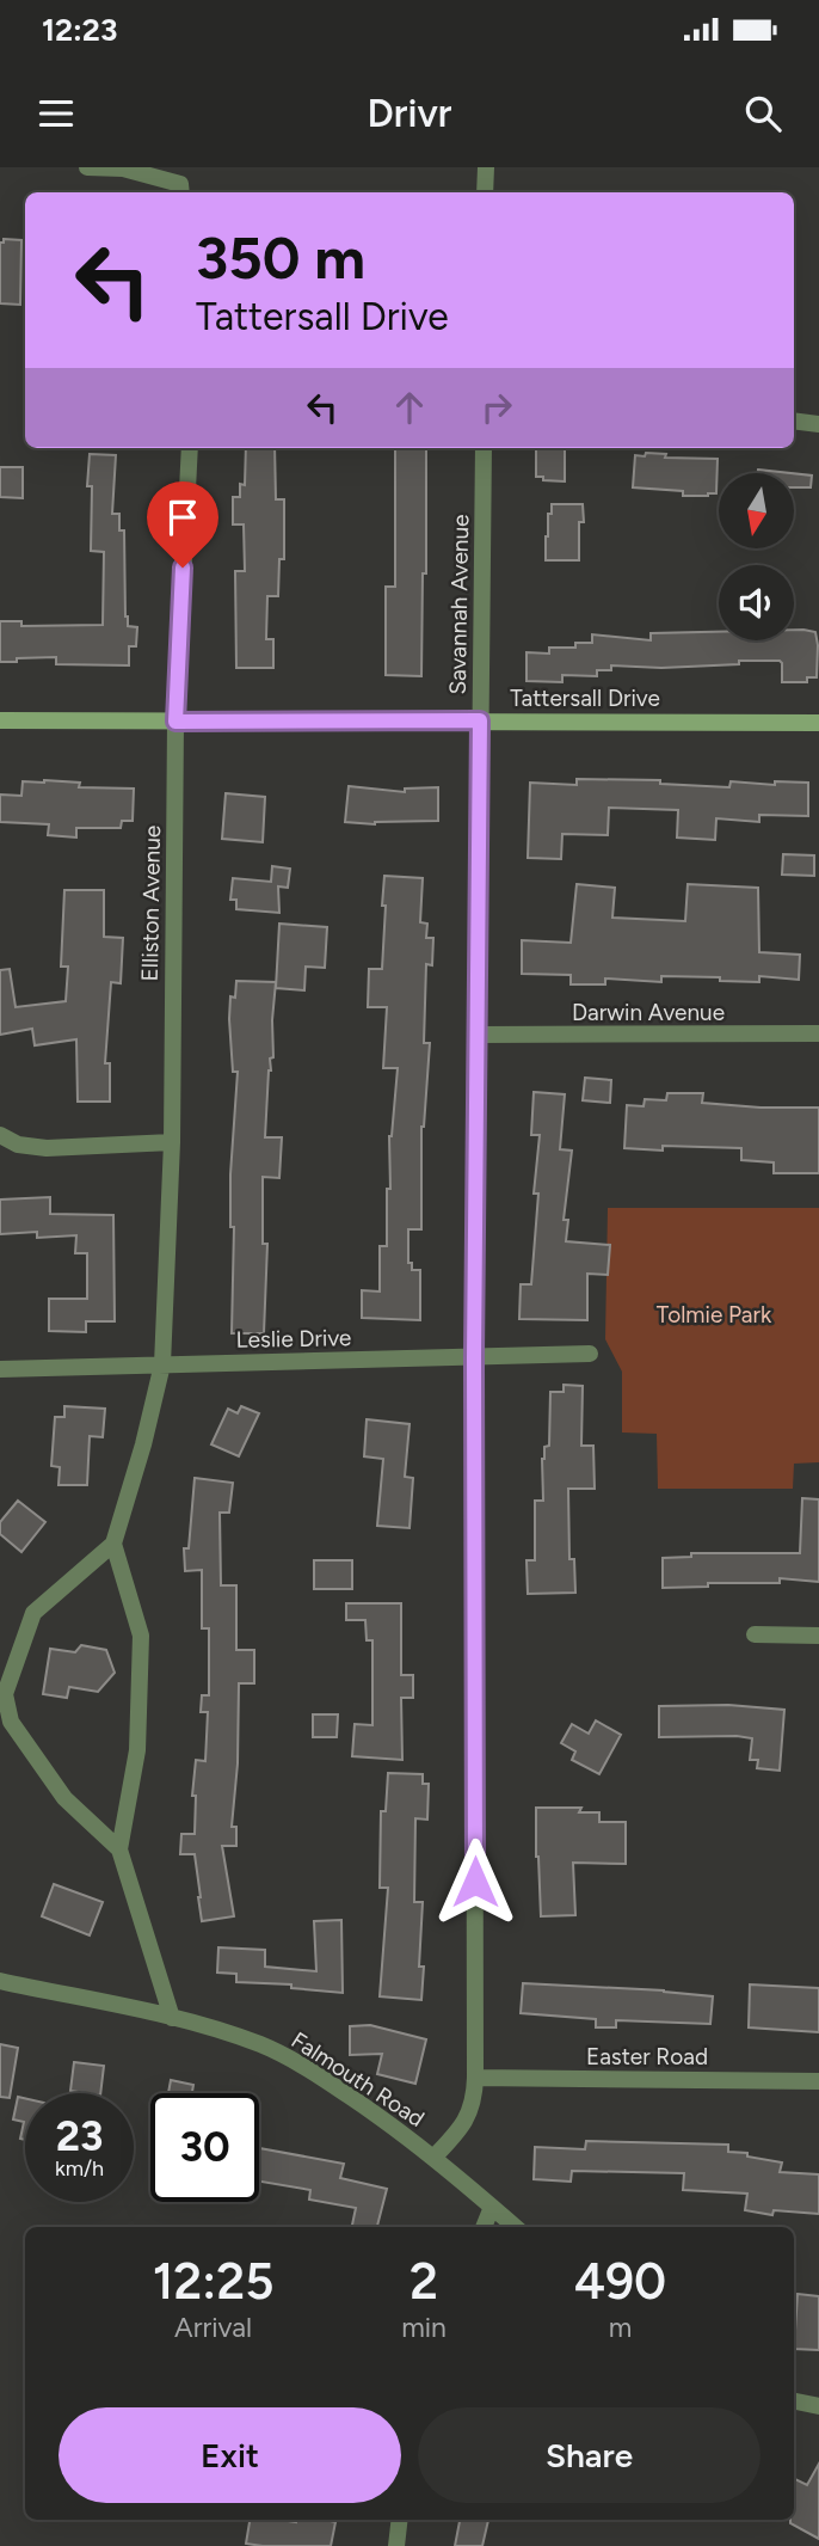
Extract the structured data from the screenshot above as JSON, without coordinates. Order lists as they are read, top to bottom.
{
  "streets": {
    "main road": ["Tattersall Drive"],
    "street": [
      "Savannah Avenue",
      "Elliston Avenue",
      "Darwin Avenue",
      "Leslie Drive",
      "Easter Road",
      "Falmouth Road"
    ]
  },
  "crossings": [
    ["Savannah Avenue", "Tattersall Drive"],
    ["Savannah Avenue", "Darwin Avenue"],
    ["Savannah Avenue", "Leslie Drive"],
    ["Savannah Avenue", "Easter Road"],
    ["Savannah Avenue", "Falmouth Road"],
    ["Tattersall Drive", "Elliston Avenue"],
    ["Elliston Avenue", "Leslie Drive"]
  ],
  "parks": ["Tolmie Park"],
  "north": "bottom",
  "page": {
    "status": "12:23",
    "header": "Drivr",
    "turn": ["350 m", "Tattersall Drive"],
    "speed": "23 km/h",
    "limit": "30",
    "eta": [
      "12:25",
      "Arrival",
      "2",
      "min",
      "490",
      "m"
    ],
    "buttons": ["Exit", "Share"]
  }
}
